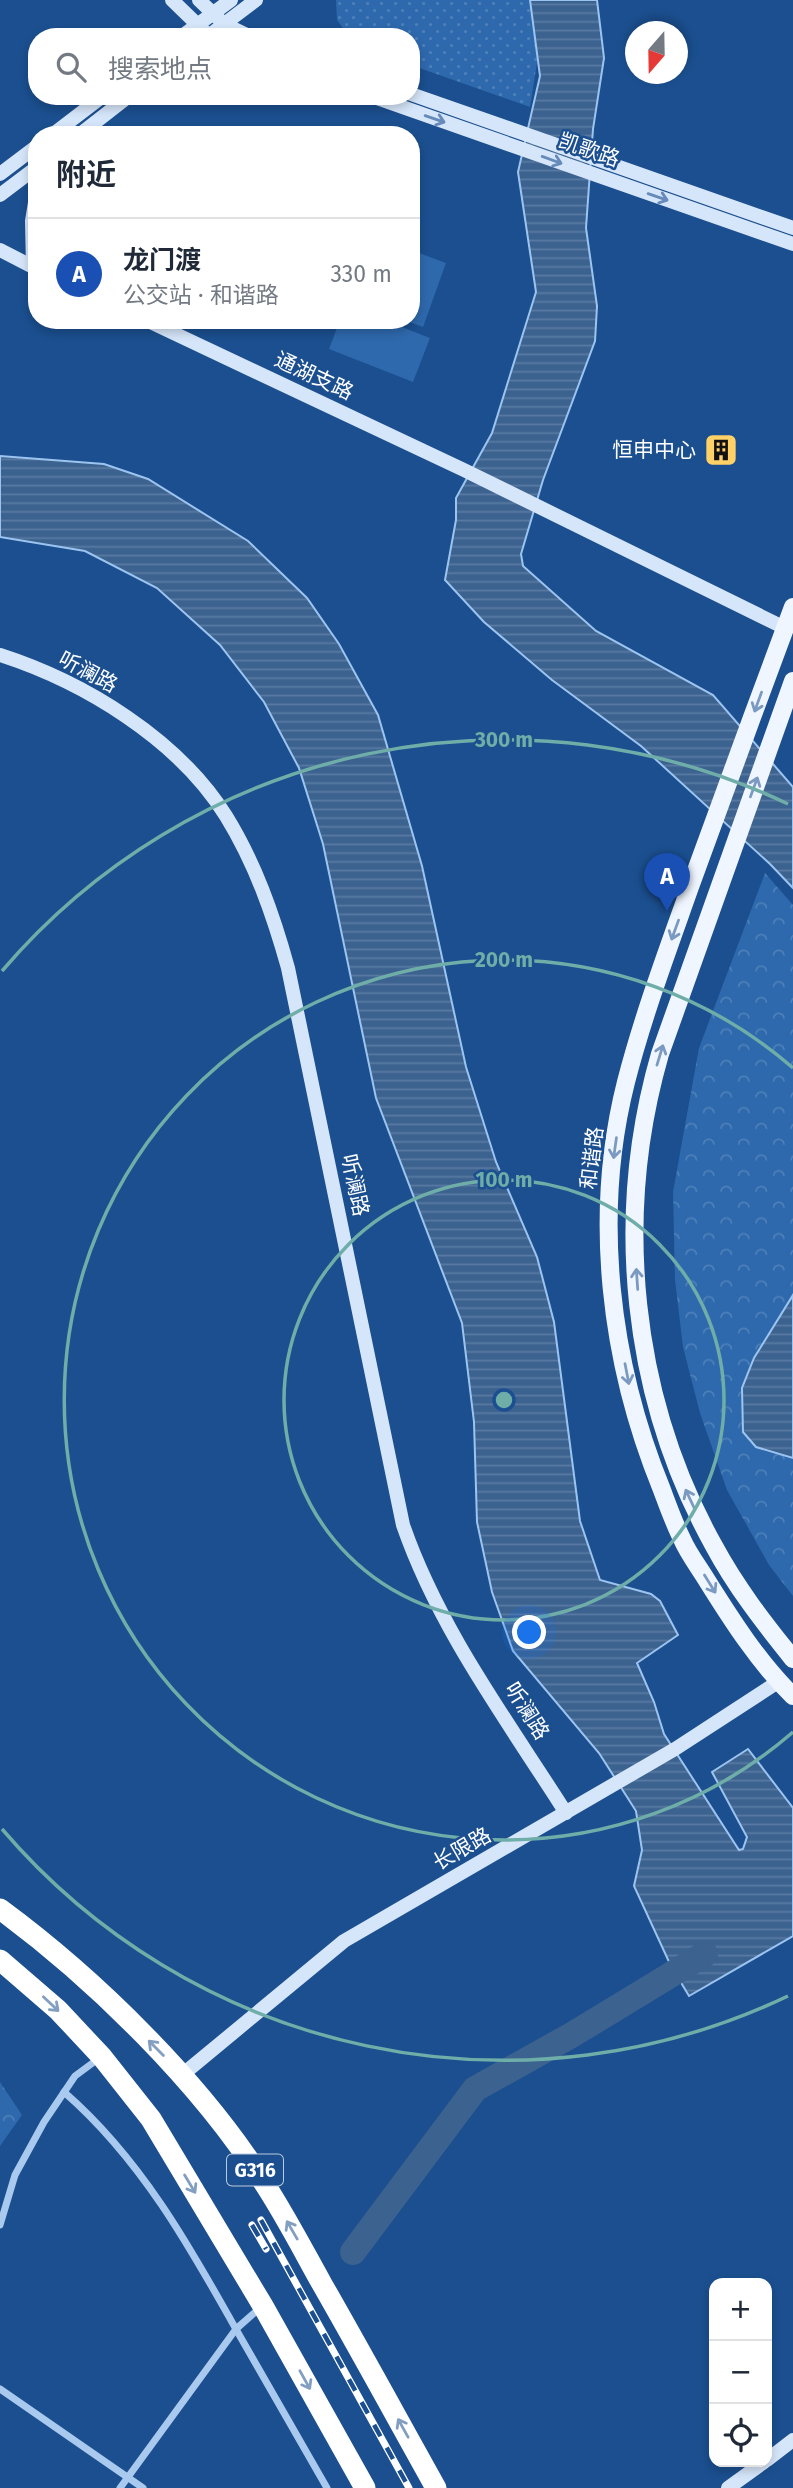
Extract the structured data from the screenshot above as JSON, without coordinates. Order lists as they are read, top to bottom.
{
  "streets": {
    "highway": ["G316"],
    "main road": ["和谐路"],
    "street": [
      "凯歌路",
      "通湖支路",
      "听澜路",
      "长限路"
    ]
  },
  "crossings": [
    ["通湖支路", "和谐路"],
    ["听澜路", "长限路"],
    ["和谐路", "长限路"],
    ["长限路", "G316"]
  ],
  "places": {
    "building": ["恒申中心"]
  },
  "north": "bottom",
  "page": {
    "search": "搜索地点",
    "heading": "附近",
    "list": [
      {
        "mark": "A",
        "name": "龙门渡",
        "note": "公交站 · 和谐路",
        "value": "330 m"
      }
    ],
    "pins": "A",
    "map_buttons": ["+", "−"]
  },
  "rings": ["300 m", "200 m", "100 m"]
}
